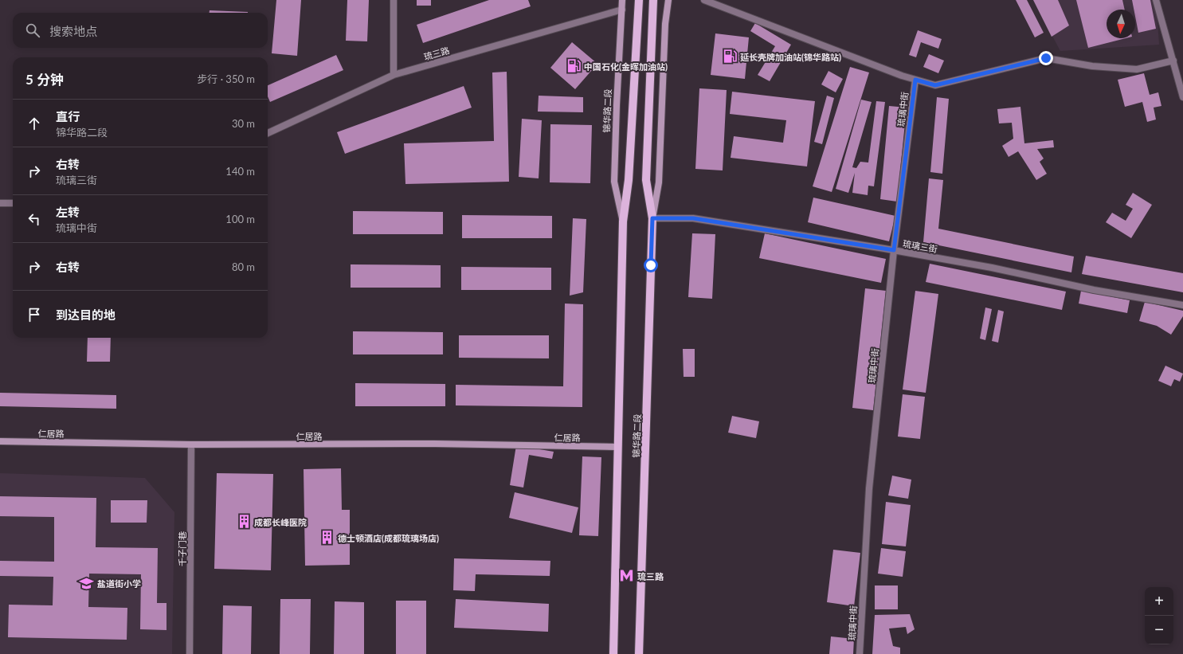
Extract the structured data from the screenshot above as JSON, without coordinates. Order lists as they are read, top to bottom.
{
  "streets": {
    "main road": ["锦华路二段"],
    "street": [
      "琉三路",
      "琉璃中街",
      "琉璃三街",
      "仁居路",
      "千子门巷"
    ]
  },
  "crossings": [
    ["琉三路", "锦华路二段"],
    ["琉璃中街", "琉璃三街"],
    ["锦华路二段", "琉璃三街"],
    ["锦华路二段", "仁居路"],
    ["仁居路", "千子门巷"]
  ],
  "places": {
    "fuel station": ["延长壳牌加油站(锦华路站)", "中国石化(金晖加油站)"],
    "building": ["成都长峰医院", "德士顿酒店(成都琉璃场店)"],
    "metro station": ["琉三路"],
    "school or university": ["盐道街小学"]
  },
  "north": "bottom",
  "page": {
    "search": "搜索地点",
    "heading": ["5 分钟", "步行 · 350 m"],
    "list": [
      ["直行", "锦华路二段", "30 m"],
      ["右转", "琉璃三街", "140 m"],
      ["左转", "琉璃中街", "100 m"],
      ["右转", "80 m"],
      "到达目的地"
    ],
    "map_buttons": ["+", "−"]
  }
}
